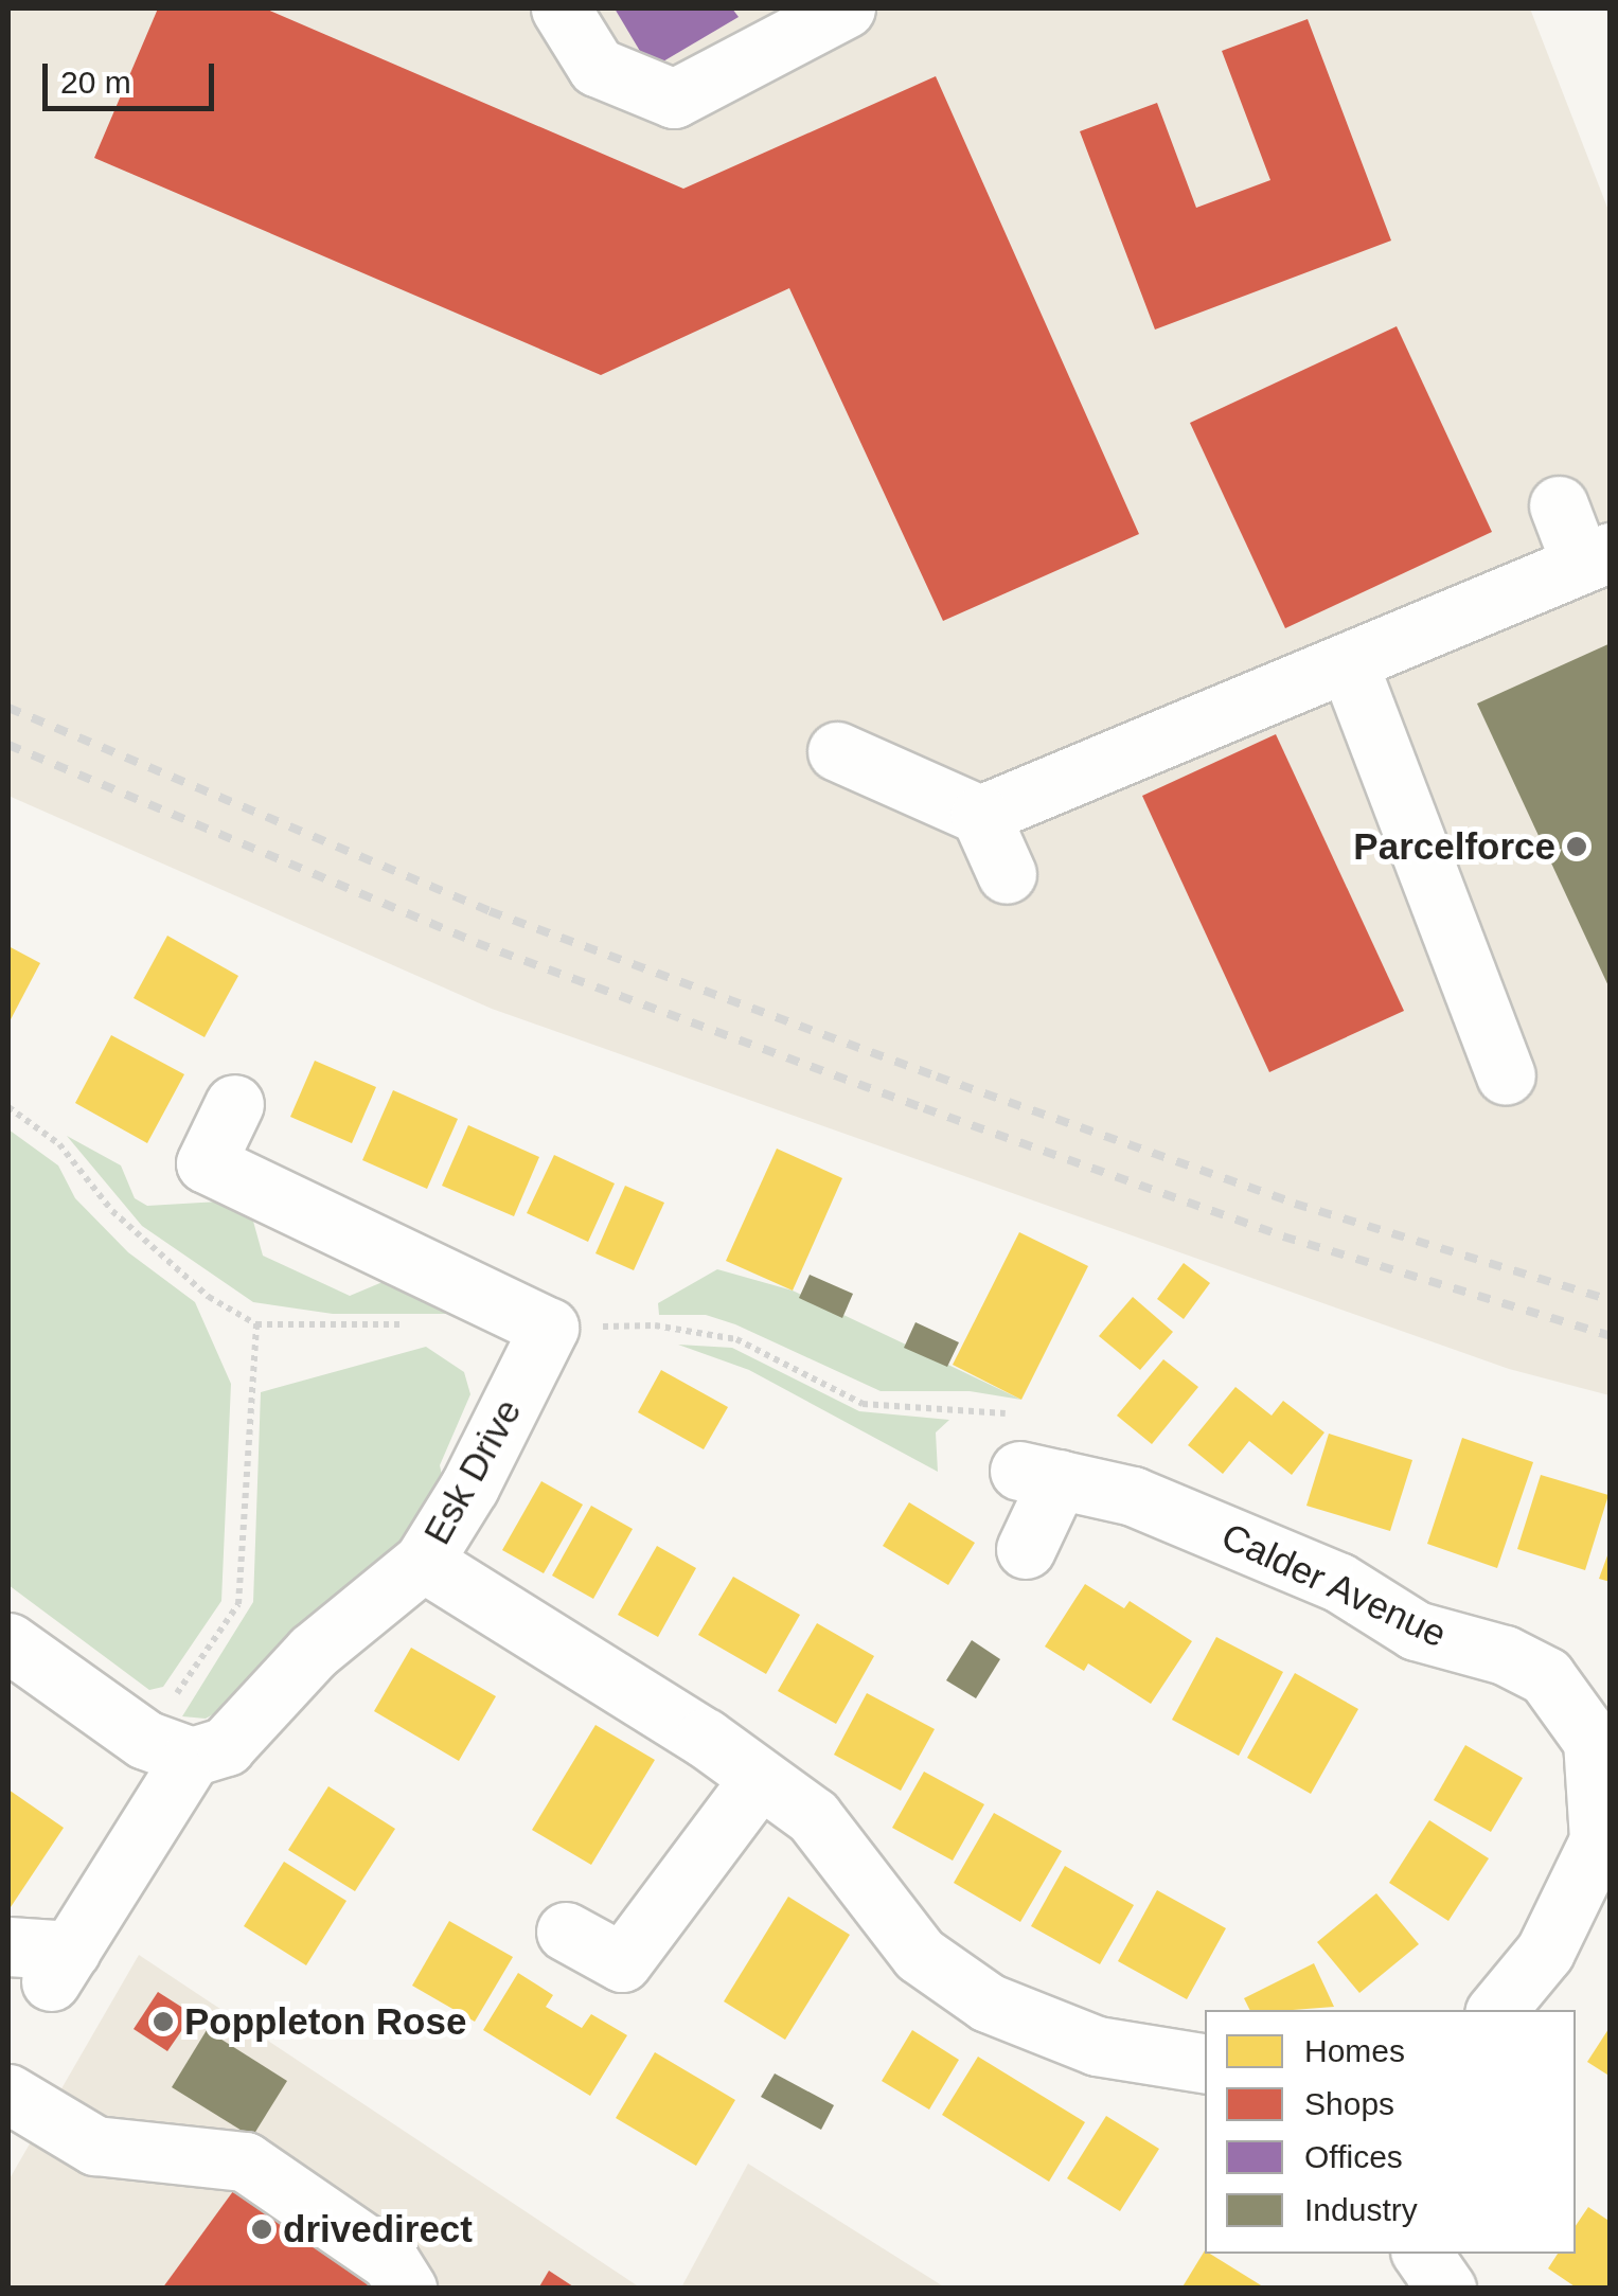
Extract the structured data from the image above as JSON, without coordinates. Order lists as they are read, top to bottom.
{
  "streets": {
    "street": ["Esk Drive", "Calder Avenue"]
  },
  "places": ["Parcelforce", "Poppleton Rose", "drivedirect"],
  "legend": [
    "Homes",
    "Shops",
    "Offices",
    "Industry"
  ],
  "scale_bar": "20 m"
}
